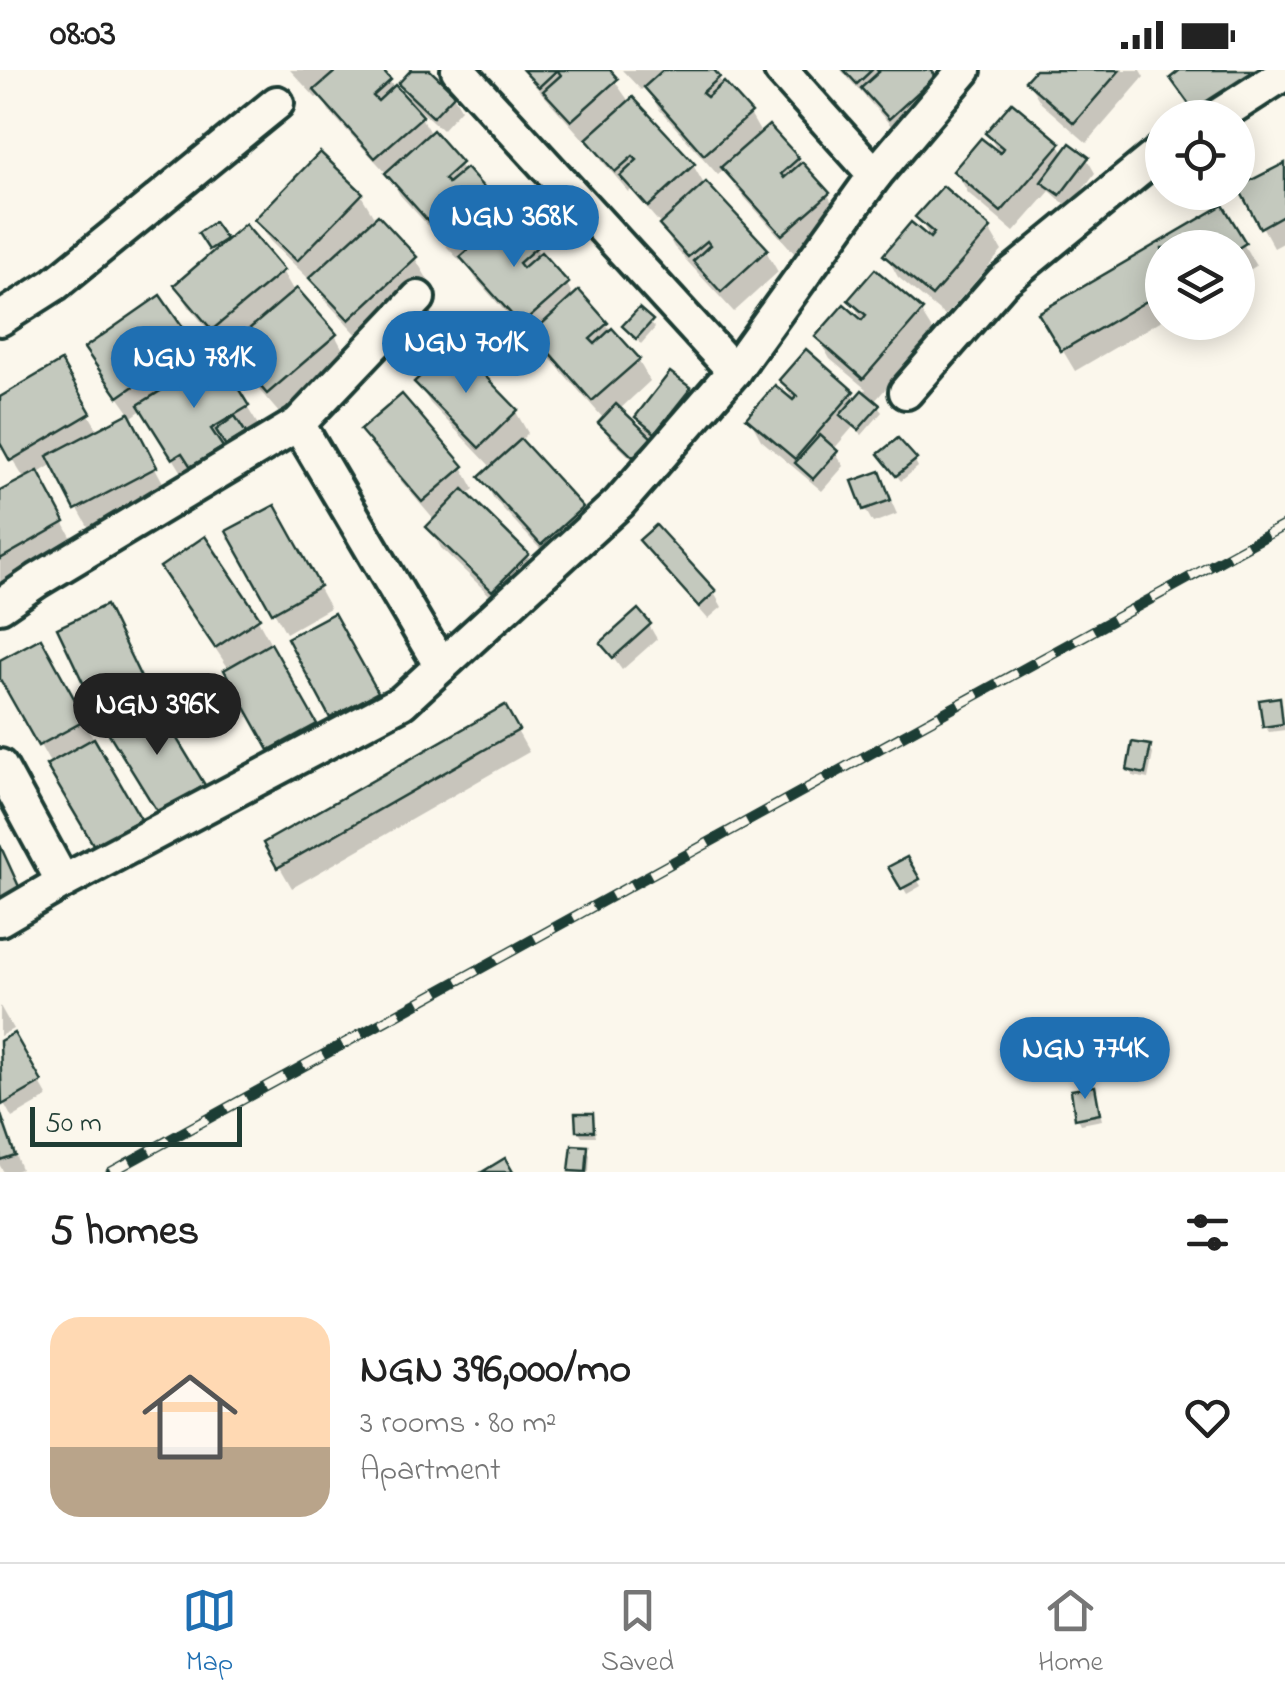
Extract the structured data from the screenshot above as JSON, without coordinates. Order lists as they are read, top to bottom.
{
  "scale_bar": "50 m",
  "page": {
    "status": "08:03",
    "price": [
      "NGN 368K",
      "NGN 701K",
      "NGN 781K",
      "NGN 396K",
      "NGN 774K"
    ],
    "scale": "50 m",
    "heading": "5 homes",
    "list": [
      {
        "name": "NGN 396,000/mo",
        "note": "3 rooms · 80 m² · Apartment"
      }
    ],
    "tabs": ["Map", "Saved", "Home"]
  }
}
